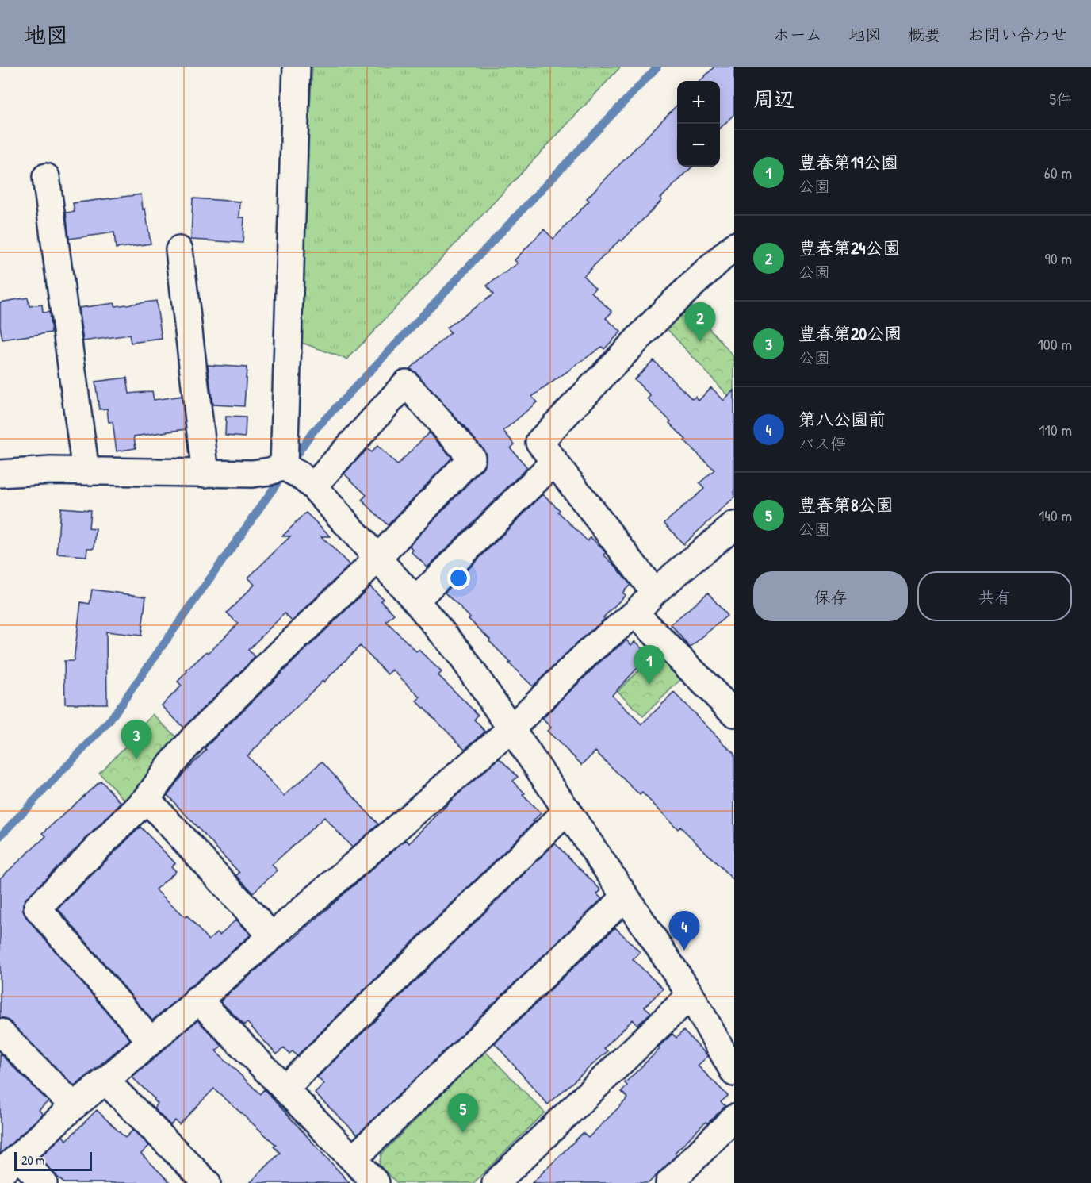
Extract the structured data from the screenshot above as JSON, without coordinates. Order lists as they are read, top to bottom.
{
  "scale_bar": "20 m",
  "page": {
    "header": "地図",
    "nav": [
      "ホーム",
      "地図",
      "概要",
      "お問い合わせ"
    ],
    "heading": ["周辺", "5件"],
    "map_buttons": ["+", "−"],
    "list": [
      {
        "mark": "1",
        "name": "豊春第19公園",
        "note": "公園",
        "value": "60 m"
      },
      {
        "mark": "2",
        "name": "豊春第24公園",
        "note": "公園",
        "value": "90 m"
      },
      {
        "mark": "3",
        "name": "豊春第20公園",
        "note": "公園",
        "value": "100 m"
      },
      {
        "mark": "4",
        "name": "第八公園前",
        "note": "バス停",
        "value": "110 m"
      },
      {
        "mark": "5",
        "name": "豊春第8公園",
        "note": "公園",
        "value": "140 m"
      }
    ],
    "pins": [
      "2",
      "1",
      "3",
      "4",
      "5"
    ],
    "buttons": ["保存", "共有"],
    "scale": "20 m"
  }
}
